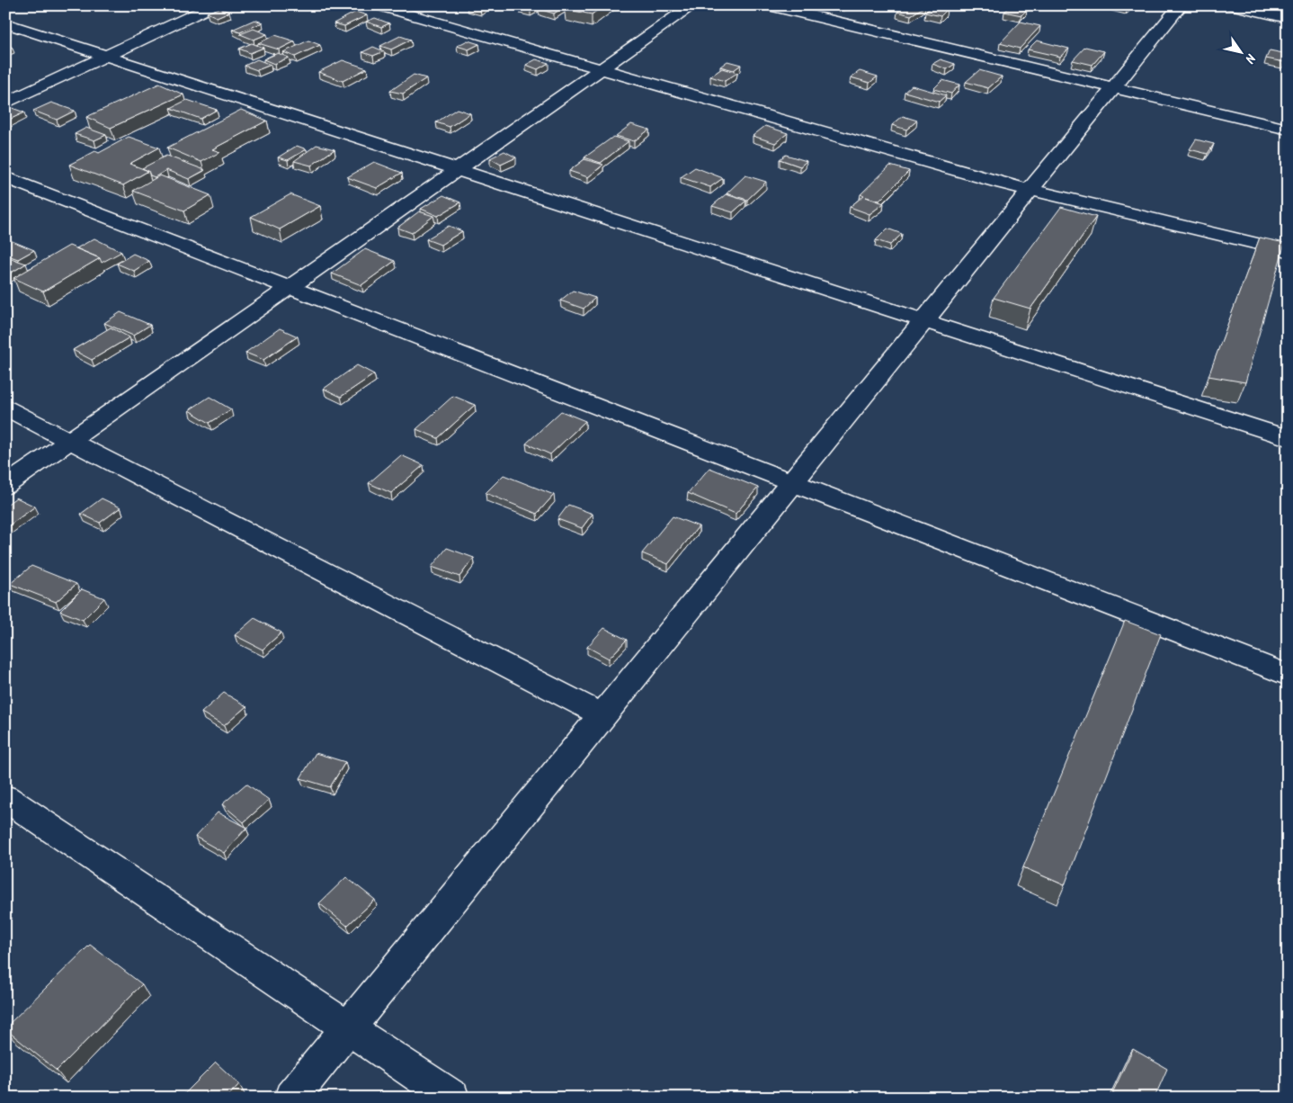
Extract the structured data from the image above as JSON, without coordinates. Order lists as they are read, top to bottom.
{
  "north": "bottom right"
}
